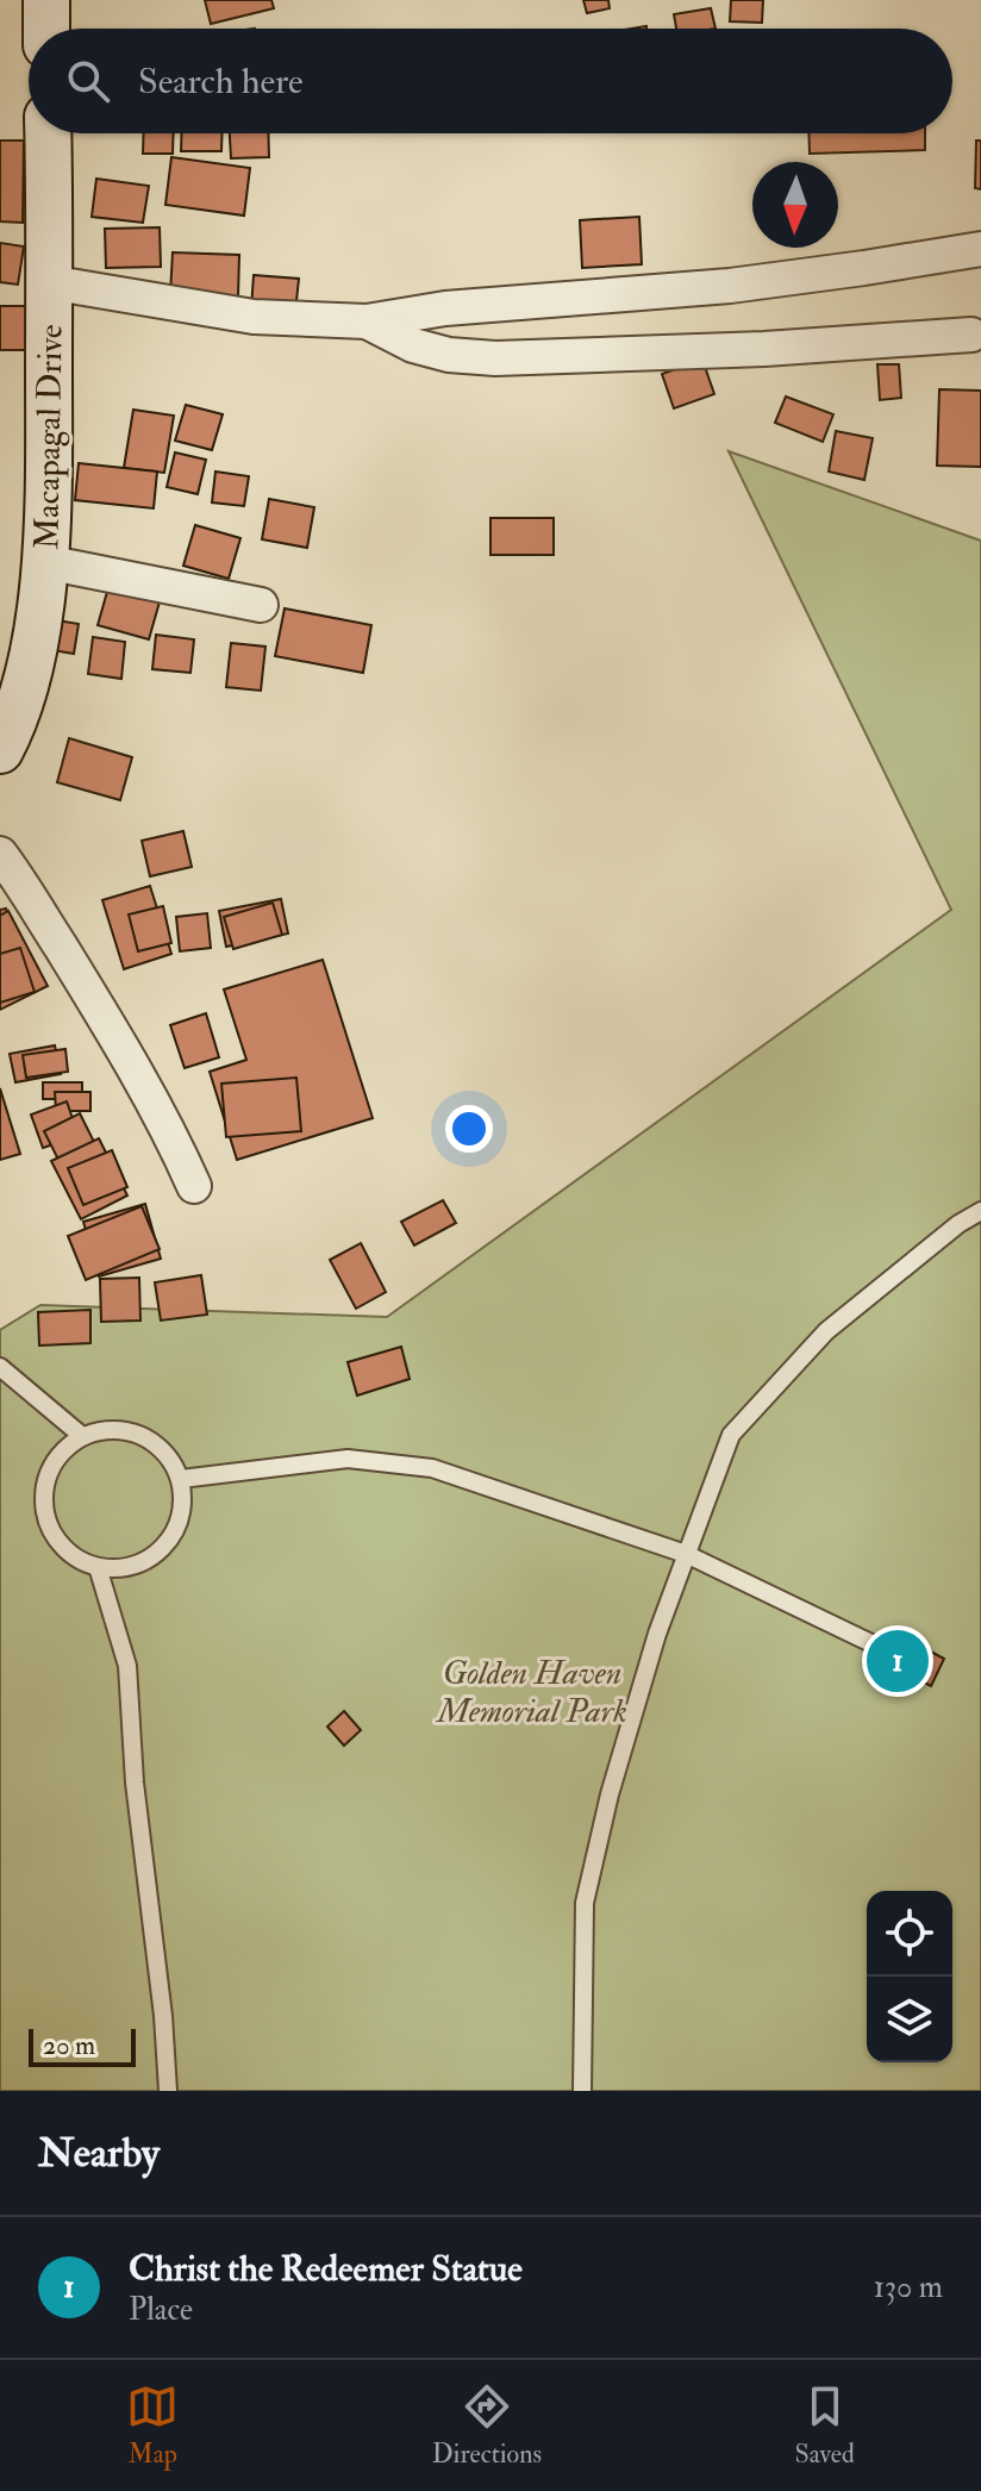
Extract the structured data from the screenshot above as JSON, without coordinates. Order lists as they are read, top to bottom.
{
  "streets": {
    "main road": ["Macapagal Drive"]
  },
  "parks": ["Golden Haven Memorial Park"],
  "scale_bar": "20 m",
  "north": "bottom",
  "page": {
    "search": "Search here",
    "pins": "1",
    "scale": "20 m",
    "heading": "Nearby",
    "list": [
      {
        "mark": "1",
        "name": "Christ the Redeemer Statue",
        "note": "Place",
        "value": "130 m"
      }
    ],
    "nav": ["Map", "Directions", "Saved"]
  }
}
